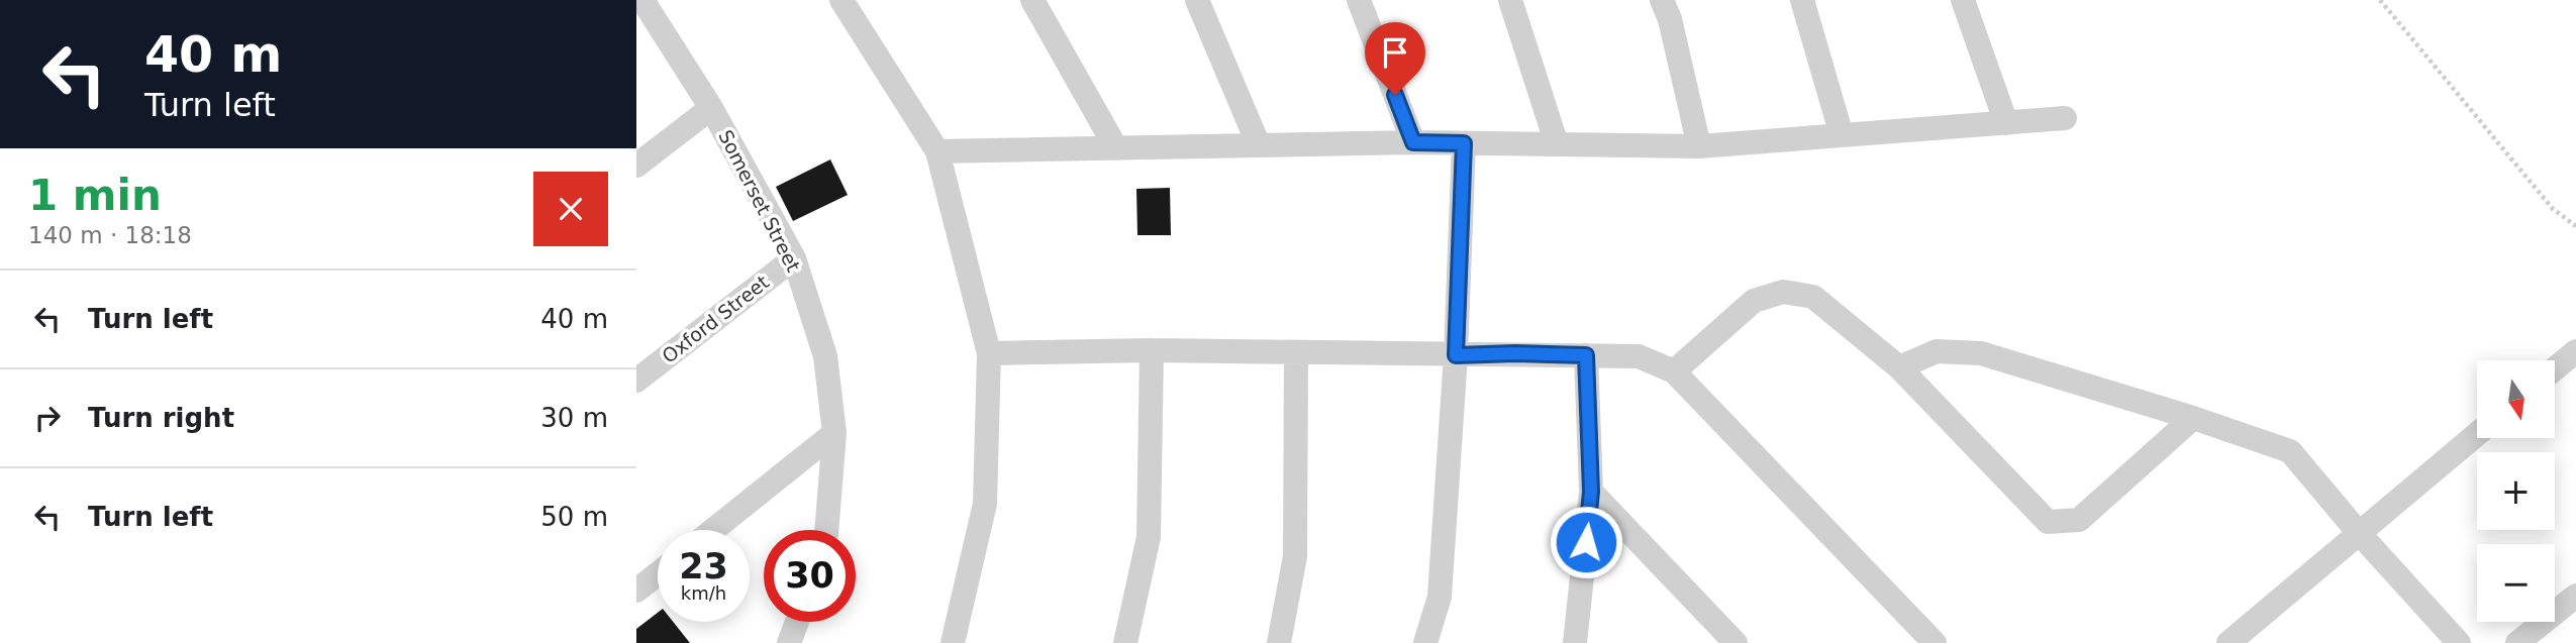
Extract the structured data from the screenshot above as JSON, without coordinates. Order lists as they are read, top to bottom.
{
  "streets": {
    "street": ["Somerset Street", "Oxford Street"]
  },
  "crossings": [
    ["Somerset Street", "Oxford Street"]
  ],
  "north": "bottom",
  "page": {
    "turn": ["40 m", "Turn left"],
    "heading": ["1 min", "140 m · 18:18"],
    "list": [
      {
        "name": "Turn left",
        "value": "40 m"
      },
      {
        "name": "Turn right",
        "value": "30 m"
      },
      {
        "name": "Turn left",
        "value": "50 m"
      }
    ],
    "map_buttons": ["+", "−"],
    "speed": "23 km/h",
    "limit": "30"
  }
}
